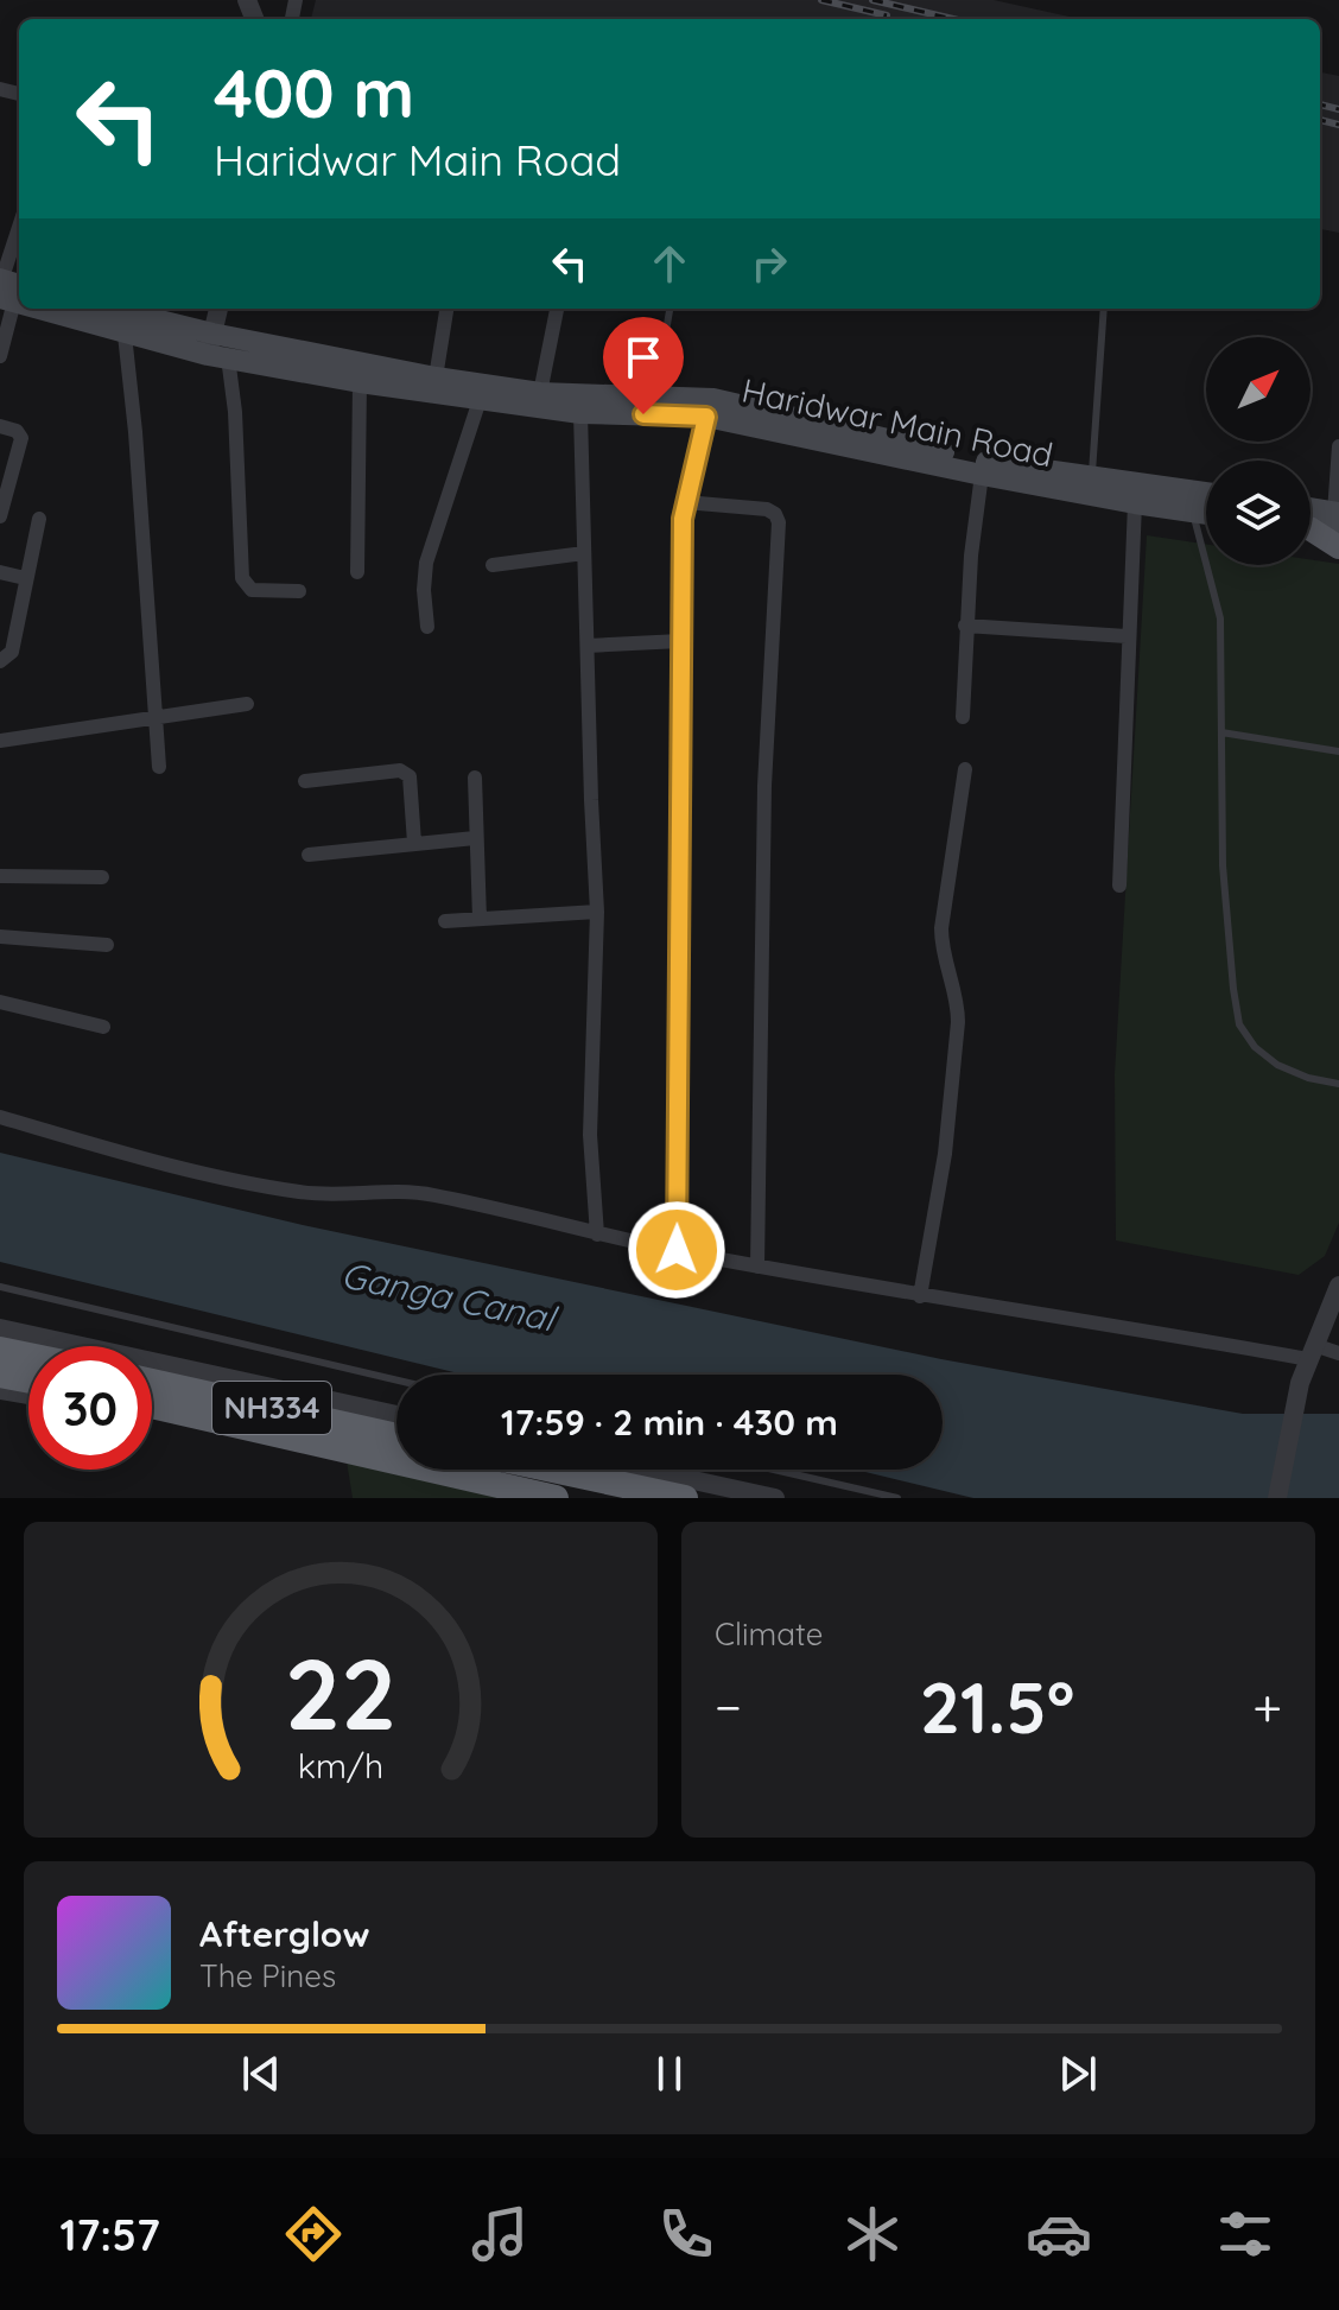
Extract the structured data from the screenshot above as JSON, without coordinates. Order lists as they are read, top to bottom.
{
  "streets": {
    "highway": ["NH334"],
    "main road": ["Haridwar Main Road"]
  },
  "water": ["Ganga Canal"],
  "north": "top right",
  "page": {
    "turn": ["400 m", "Haridwar Main Road"],
    "limit": "30",
    "trip": "17:59 · 2 min · 430 m",
    "tile": "Climate",
    "heat": ["−", "21.5°", "+"],
    "song": ["Afterglow", "The Pines"],
    "tabs": "17:57",
    "gauge": ["22", "km/h"]
  }
}
